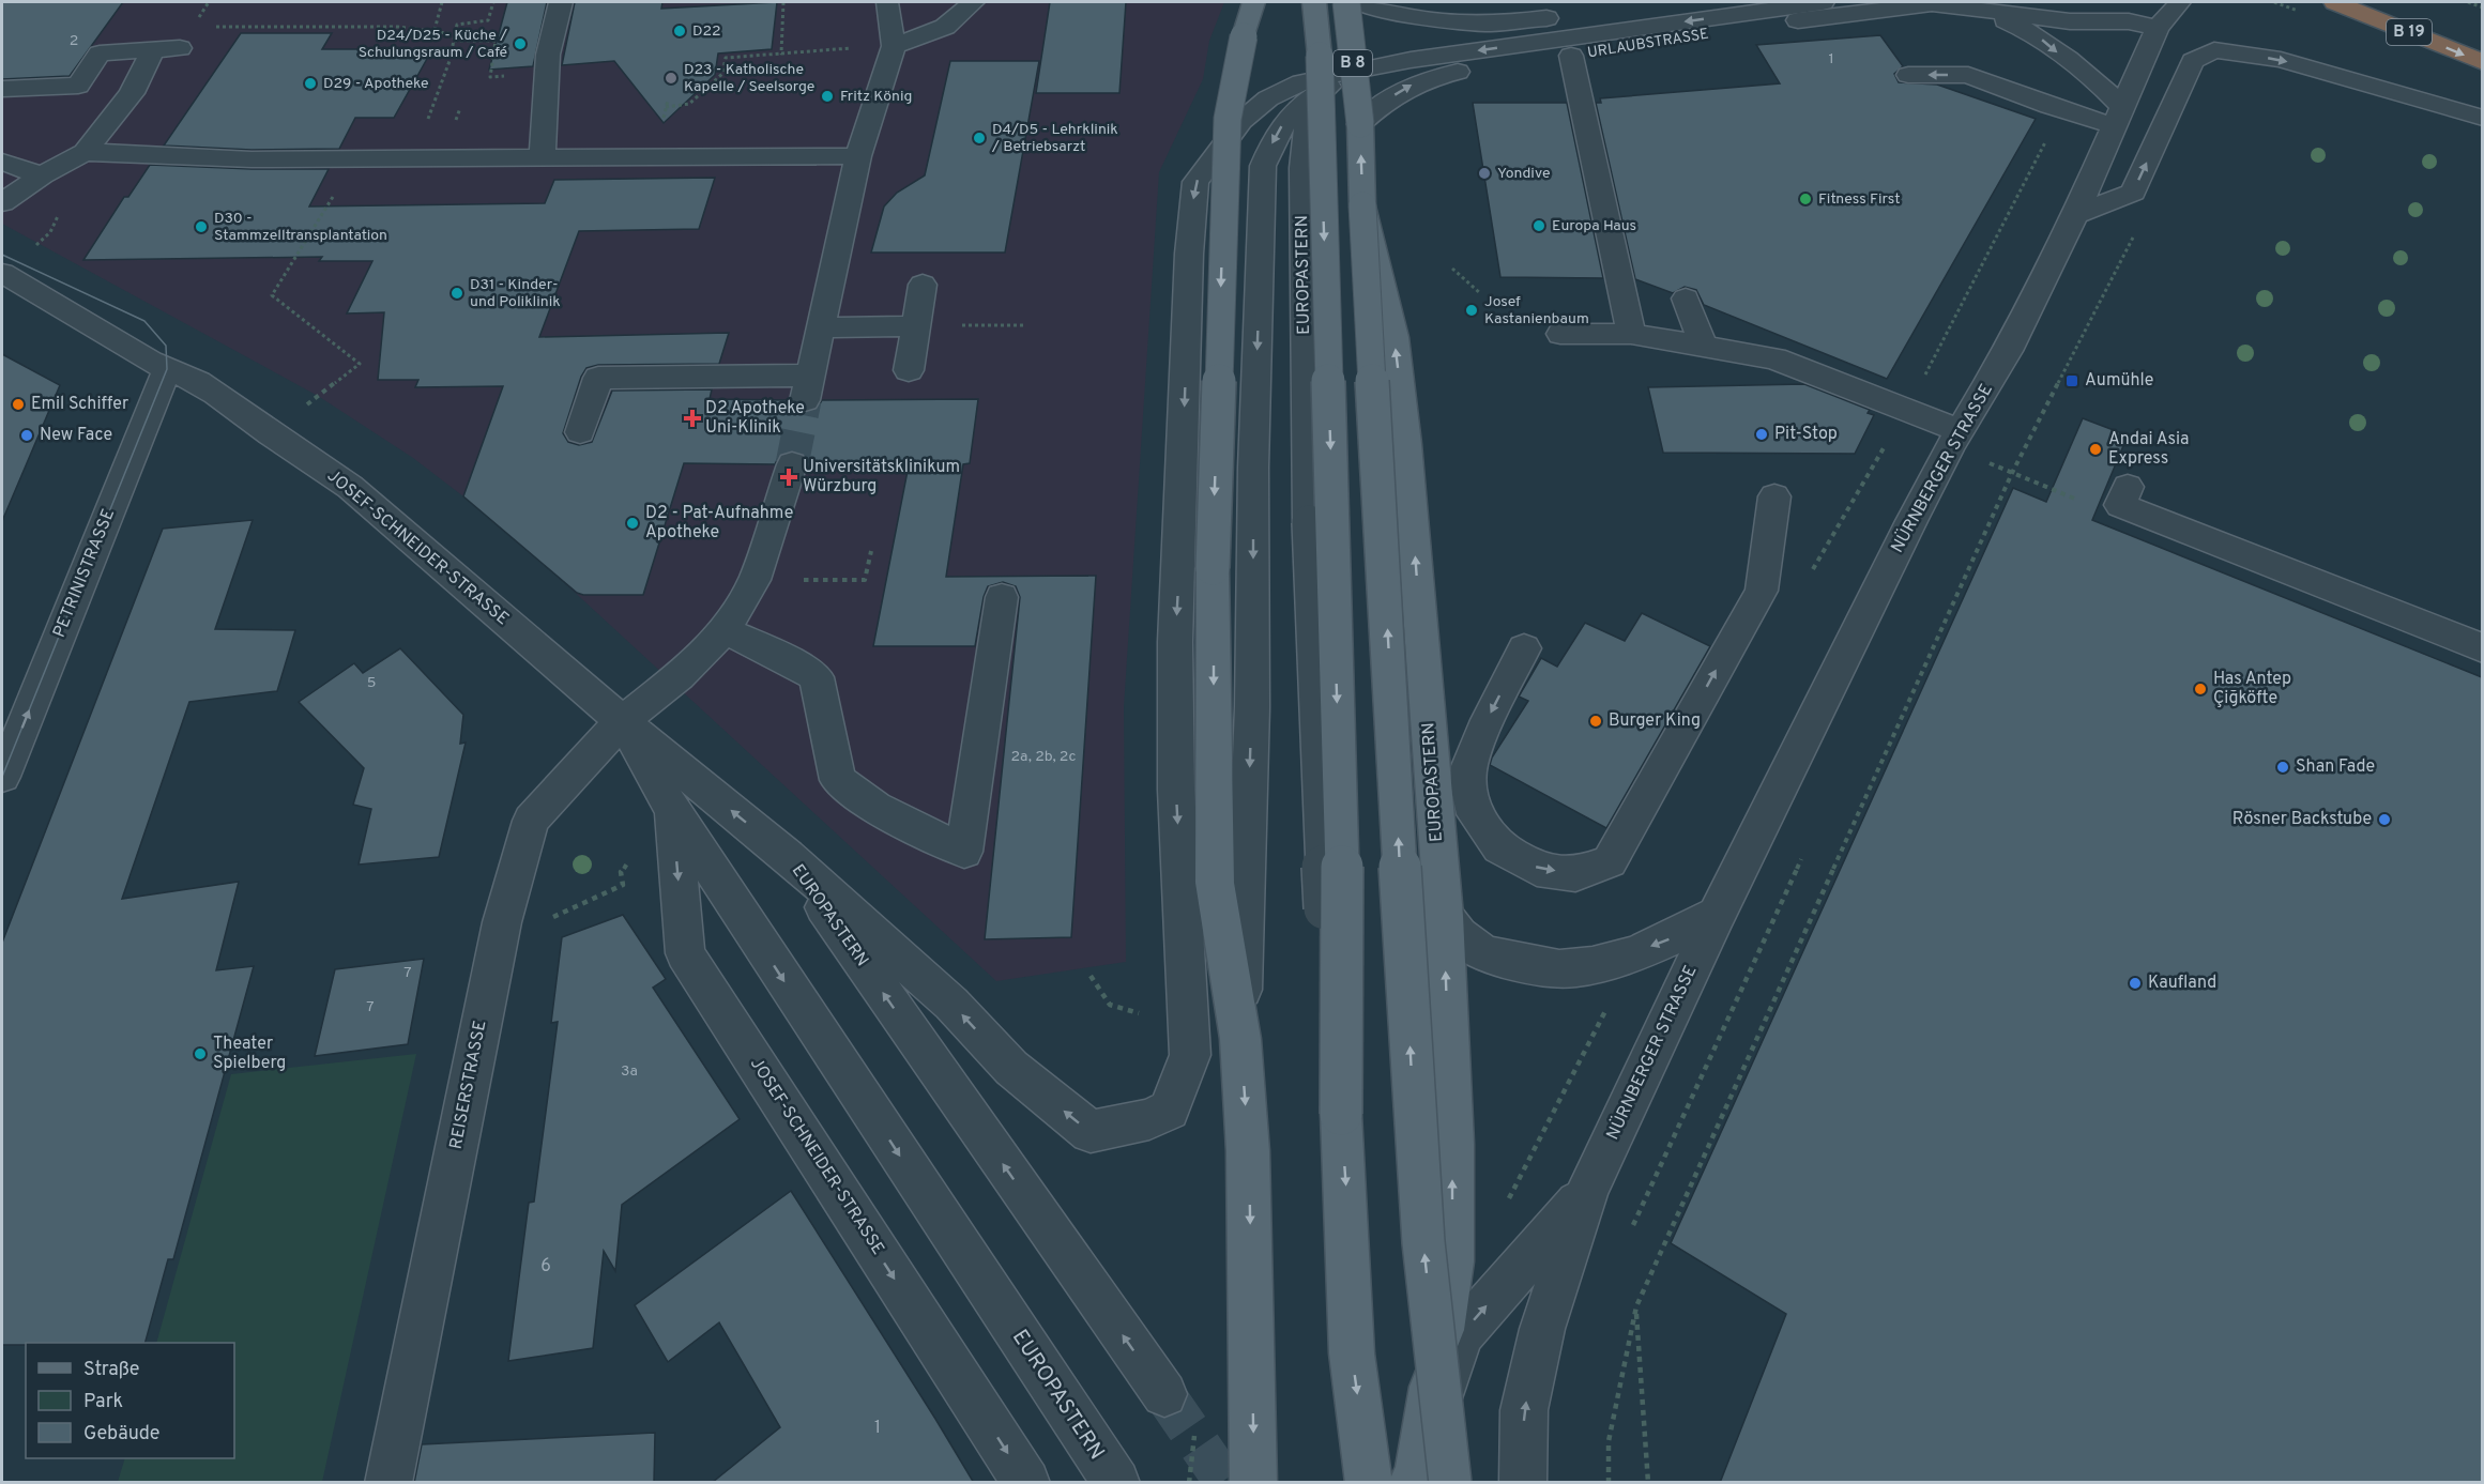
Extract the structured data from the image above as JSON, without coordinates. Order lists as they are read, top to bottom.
{
  "streets": {
    "highway": ["B 19"],
    "main road": ["B 8", "EUROPASTERN"],
    "street": [
      "URLAUBSTRASSE",
      "NÜRNBERGER STRASSE",
      "JOSEF-SCHNEIDER-STRASSE",
      "PETRINISTRASSE",
      "REISERSTRASSE"
    ]
  },
  "crossings": [
    ["URLAUBSTRASSE", "EUROPASTERN"],
    ["URLAUBSTRASSE", "NÜRNBERGER STRASSE"],
    ["EUROPASTERN", "NÜRNBERGER STRASSE"],
    ["EUROPASTERN", "JOSEF-SCHNEIDER-STRASSE"],
    ["JOSEF-SCHNEIDER-STRASSE", "PETRINISTRASSE"],
    ["JOSEF-SCHNEIDER-STRASSE", "REISERSTRASSE"]
  ],
  "places": {
    "other": [
      "D22",
      "D24/D25 - Küche / Schulungsraum / Café",
      "D23 - Katholische Kapelle / Seelsorge",
      "D29 - Apotheke",
      "Fritz König",
      "D4/D5 - Lehrklinik / Betriebsarzt",
      "Yondive",
      "Fitness First",
      "Europa Haus",
      "D30 - Stammzelltransplantation",
      "D31 - Kinder- und Poliklinik",
      "Josef Kastanienbaum",
      "Emil Schiffer",
      "Pit-Stop",
      "New Face",
      "Andai Asia Express",
      "D2 - Pat-Aufnahme Apotheke",
      "Has Antep Çiğköfte",
      "Burger King",
      "Shan Fade",
      "Rösner Backstube",
      "Kaufland",
      "Theater Spielberg"
    ],
    "transit": ["Aumühle"],
    "health": ["D2 Apotheke Uni-Klinik", "Universitätsklinikum Würzburg"]
  },
  "house_numbers": [
    "2",
    "1",
    "5",
    "2a, 2b, 2c",
    "7",
    "7",
    "3a",
    "6",
    "1"
  ],
  "legend": ["Straße", "Park", "Gebäude"]
}
